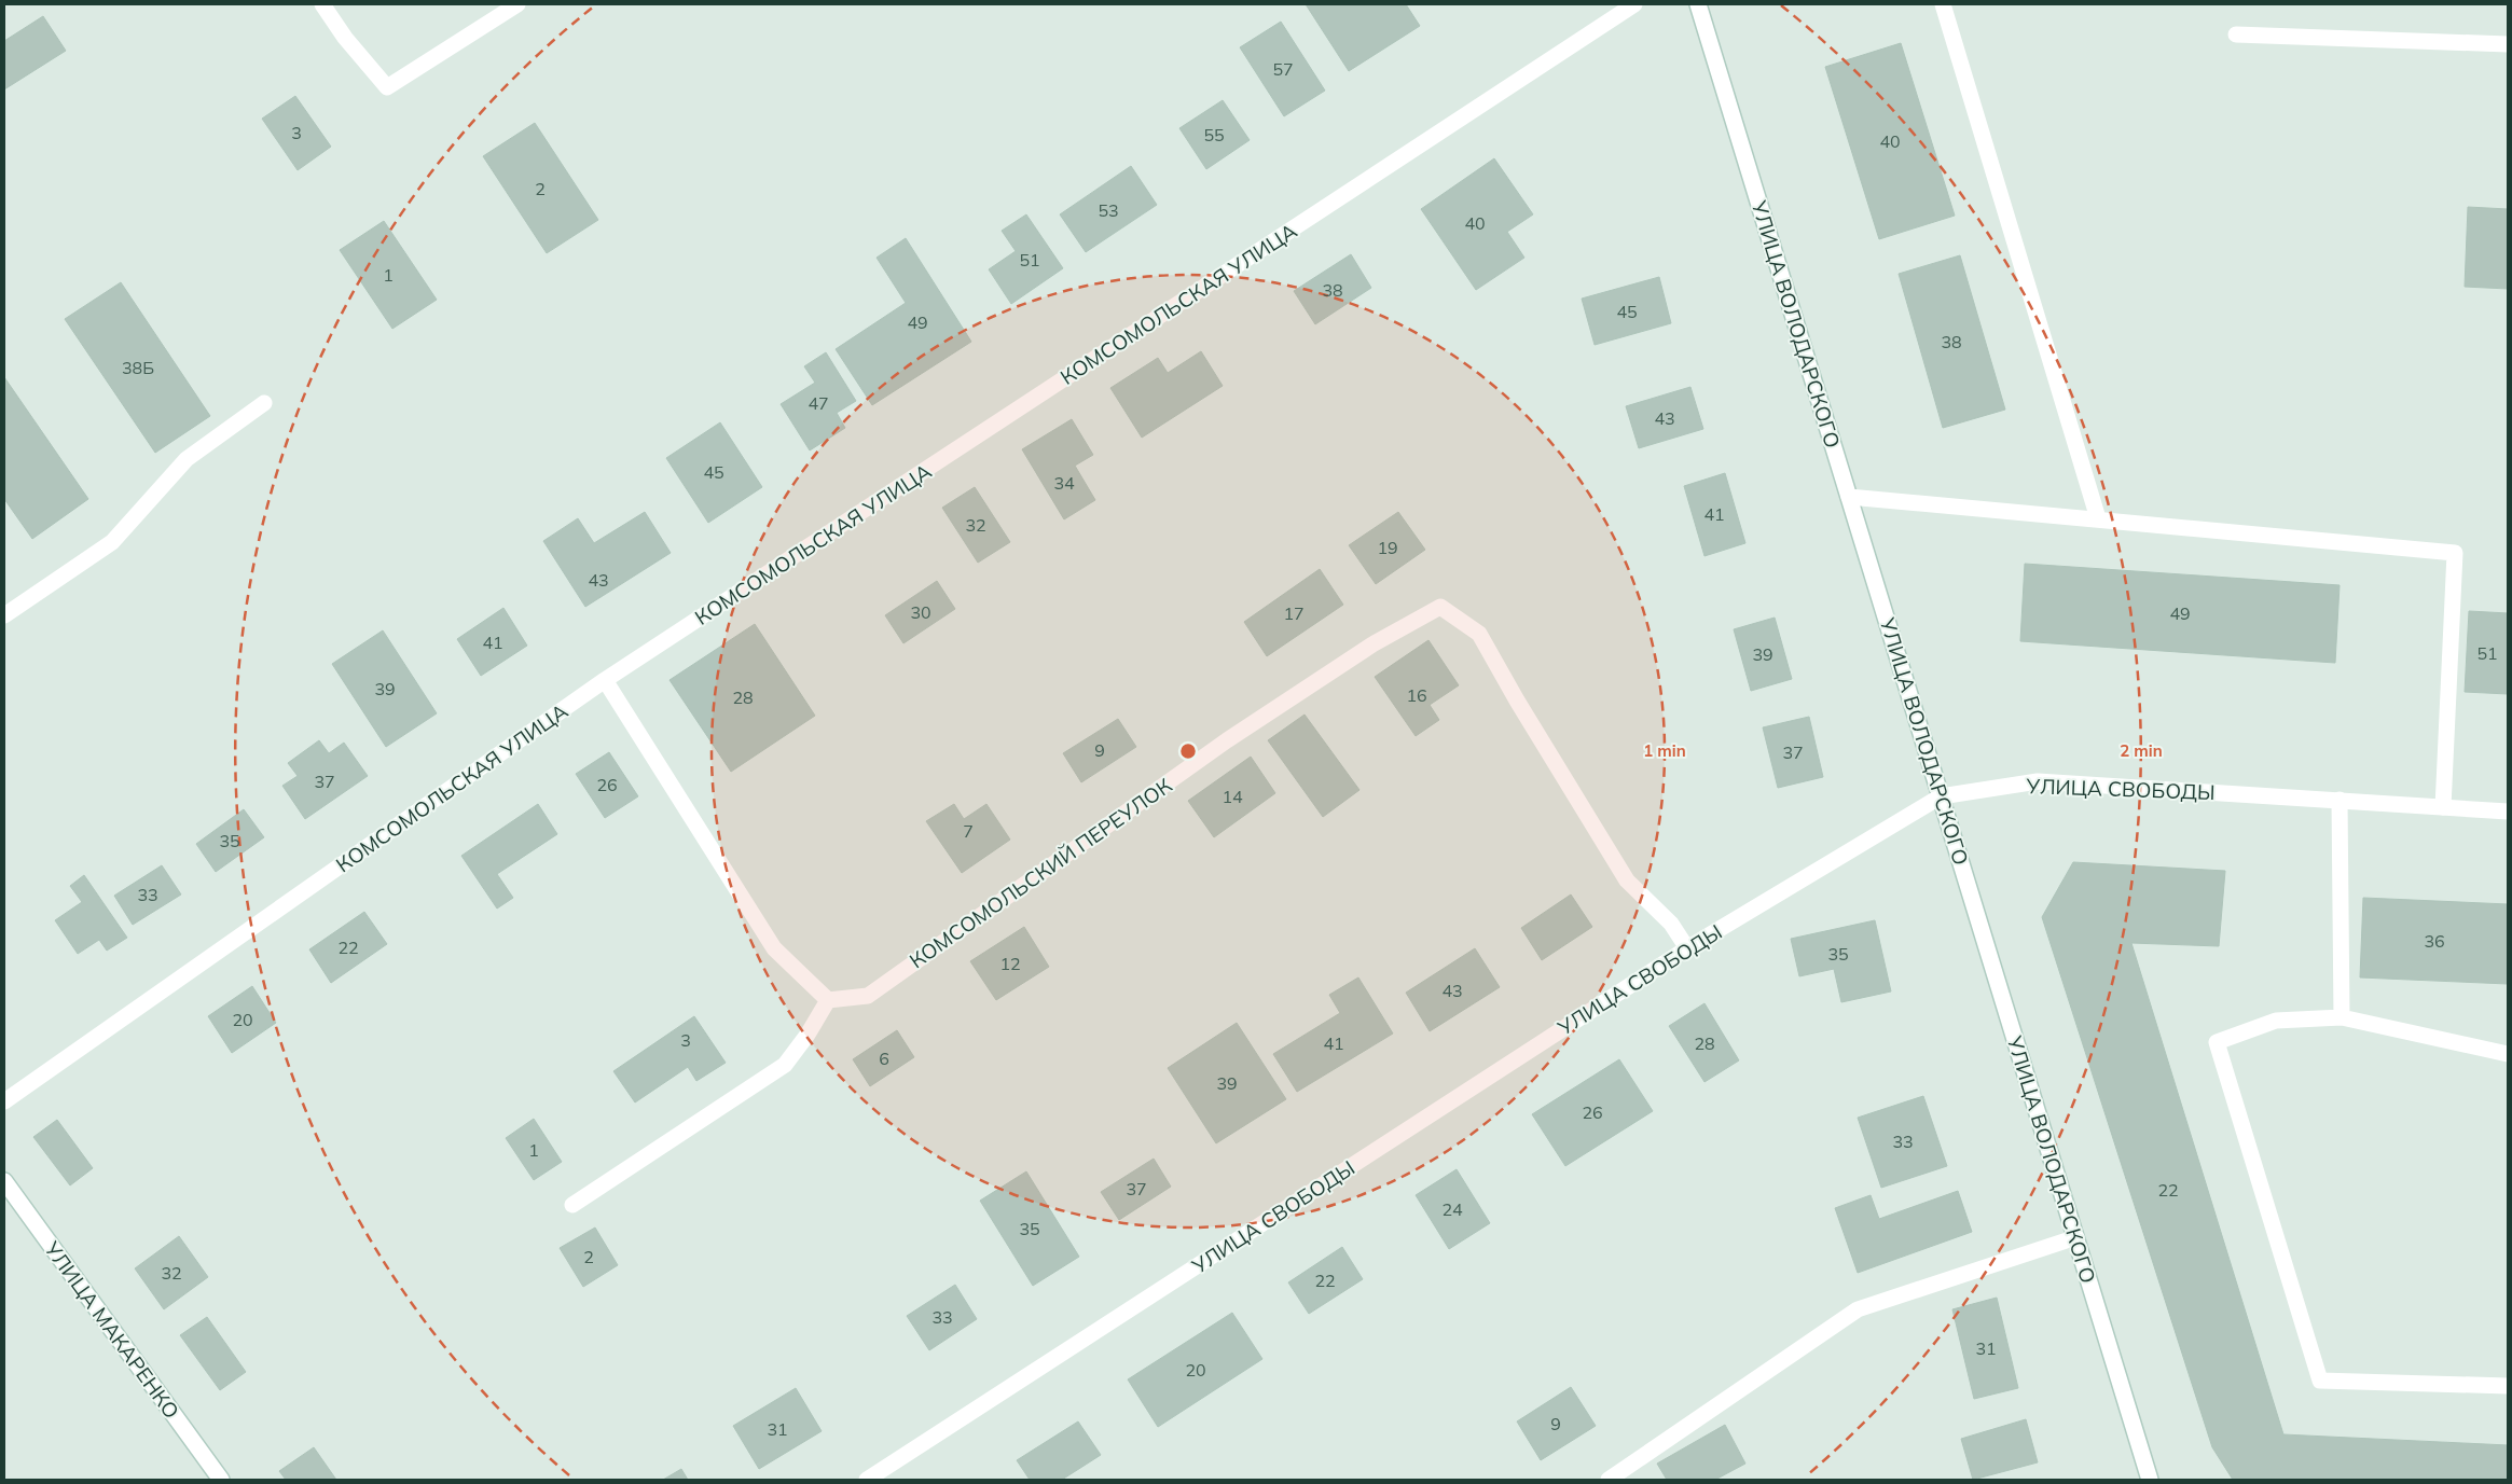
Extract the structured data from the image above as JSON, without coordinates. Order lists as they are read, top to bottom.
{
  "streets": {
    "street": [
      "КОМСОМОЛЬСКАЯ УЛИЦА",
      "УЛИЦА ВОЛОДАРСКОГО",
      "УЛИЦА СВОБОДЫ",
      "КОМСОМОЛЬСКИЙ ПЕРЕУЛОК",
      "УЛИЦА МАКАРЕНКО"
    ]
  },
  "crossings": [
    ["УЛИЦА ВОЛОДАРСКОГО", "УЛИЦА СВОБОДЫ"],
    ["УЛИЦА СВОБОДЫ", "КОМСОМОЛЬСКИЙ ПЕРЕУЛОК"]
  ],
  "house_numbers": [
    "57",
    "3",
    "55",
    "40",
    "2",
    "53",
    "40",
    "51",
    "1",
    "38",
    "45",
    "49",
    "38",
    "38Б",
    "47",
    "43",
    "45",
    "34",
    "41",
    "32",
    "19",
    "43",
    "30",
    "17",
    "49",
    "41",
    "51",
    "39",
    "39",
    "16",
    "28",
    "9",
    "37",
    "37",
    "26",
    "14",
    "7",
    "35",
    "33",
    "36",
    "22",
    "35",
    "12",
    "43",
    "20",
    "3",
    "41",
    "28",
    "6",
    "39",
    "26",
    "33",
    "1",
    "37",
    "22",
    "24",
    "35",
    "2",
    "32",
    "22",
    "33",
    "31",
    "20",
    "9",
    "31"
  ],
  "rings": ["1 min", "2 min"]
}
